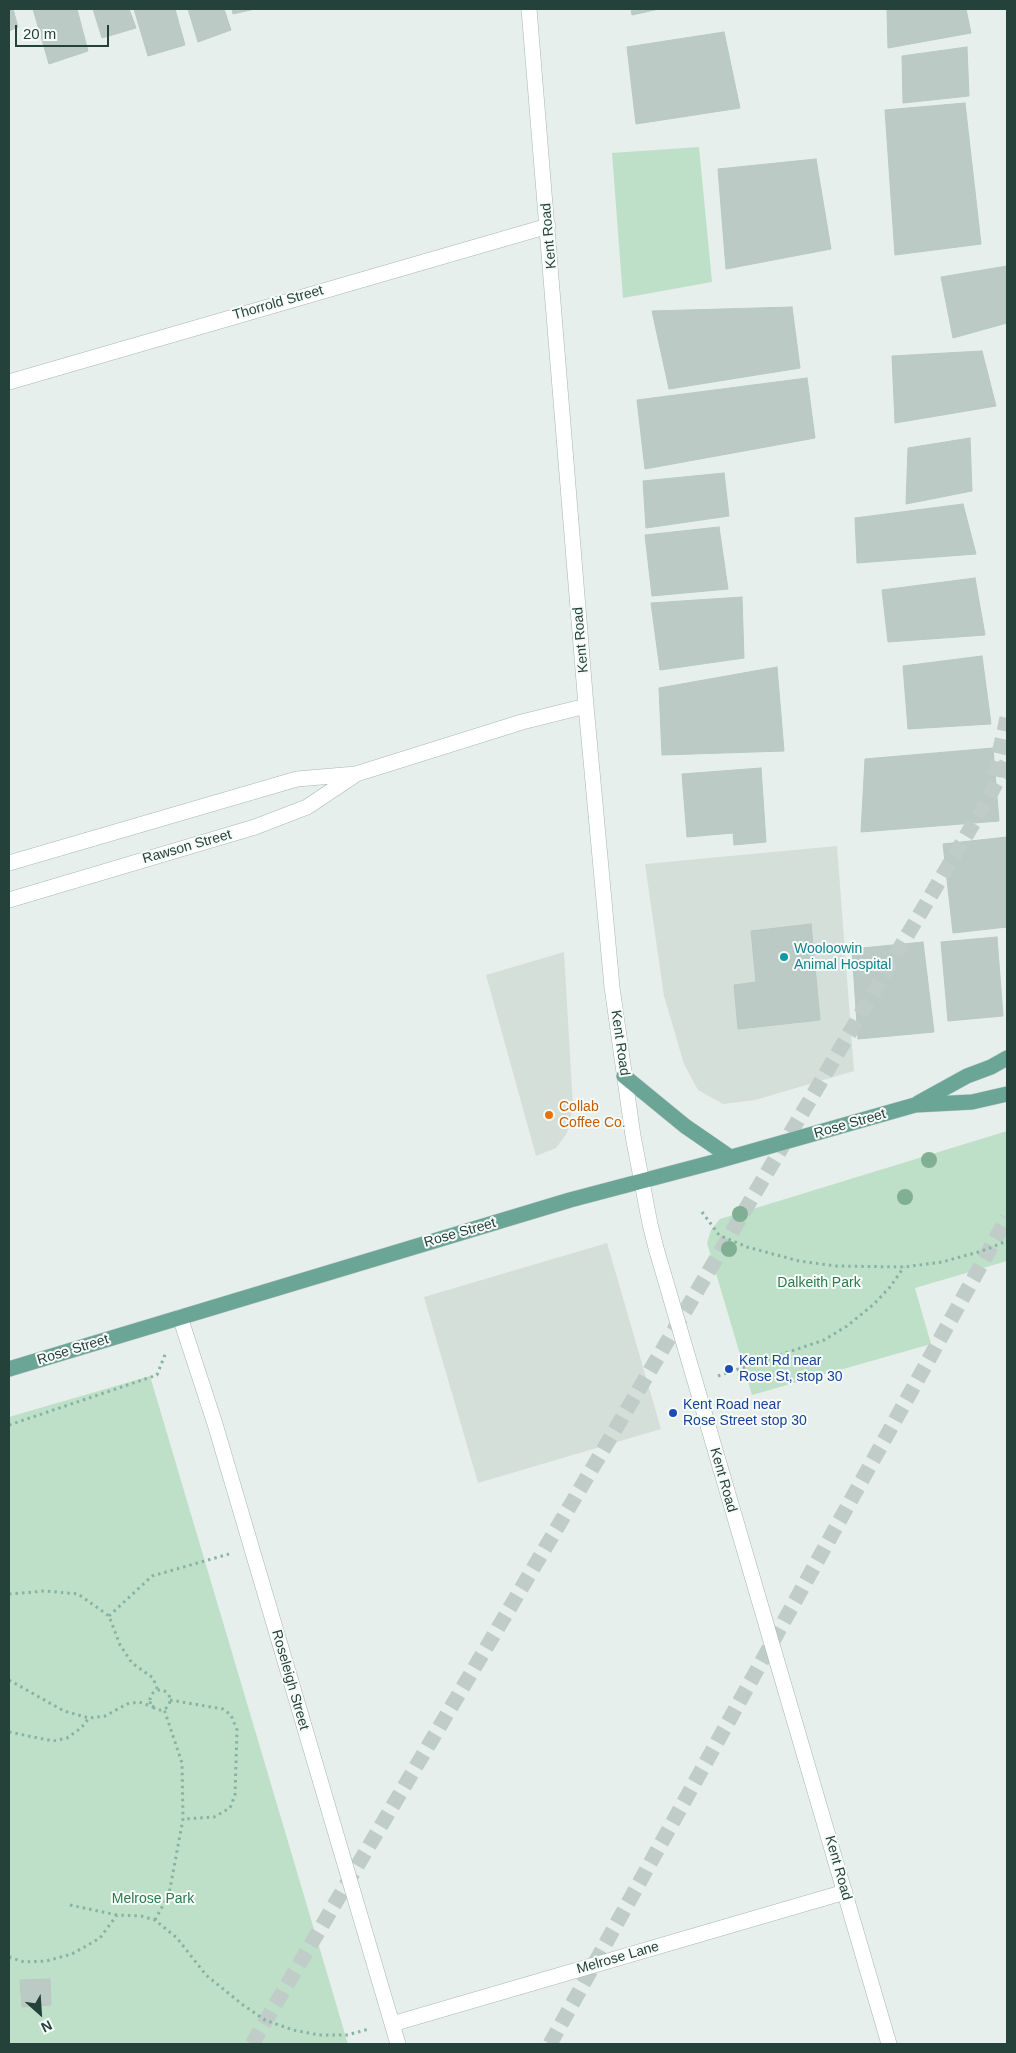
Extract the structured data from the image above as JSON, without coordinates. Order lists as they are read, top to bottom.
{
  "streets": {
    "main road": ["Rose Street"],
    "street": [
      "Kent Road",
      "Thorrold Street",
      "Rawson Street",
      "Roseleigh Street",
      "Melrose Lane"
    ]
  },
  "crossings": [
    ["Kent Road", "Thorrold Street"],
    ["Kent Road", "Rawson Street"],
    ["Kent Road", "Rose Street"],
    ["Kent Road", "Melrose Lane"],
    ["Rose Street", "Roseleigh Street"],
    ["Roseleigh Street", "Melrose Lane"]
  ],
  "parks": ["Dalkeith Park", "Melrose Park"],
  "places": [
    "Wooloowin Animal Hospital",
    "Collab Coffee Co.",
    "Kent Rd near Rose St, stop 30",
    "Kent Road near Rose Street stop 30"
  ],
  "scale_bar": "20 m",
  "north": "bottom right"
}
